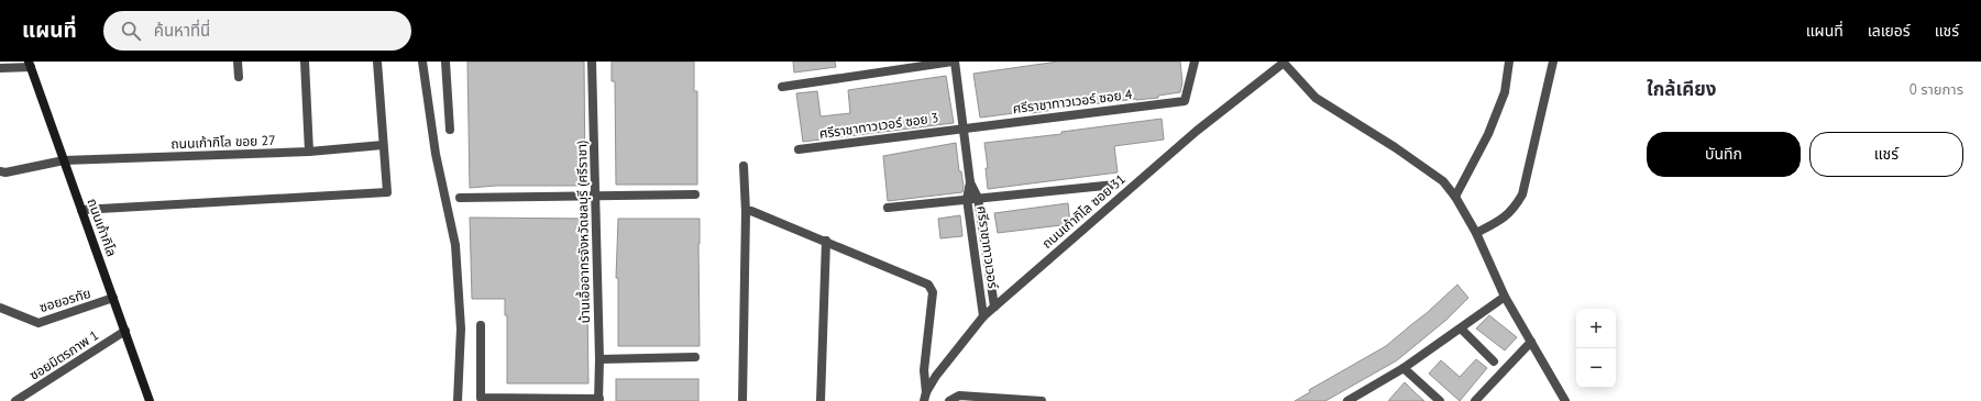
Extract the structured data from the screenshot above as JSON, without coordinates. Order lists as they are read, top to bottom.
{
  "streets": {
    "main road": ["ถนนเก้ากิโล"],
    "street": [
      "ศรีราชาทาวเวอร์ ซอย 4",
      "ศรีราชาทาวเวอร์ ซอย 3",
      "ถนนเก้ากิโล ขอย 27",
      "ถนนเก้ากิโล ซอย 31",
      "บ้านเอื้ออาทรจังหวัดชลบุรี (ศรีราชา)",
      "ศรีราชาทาวเวอร์",
      "ซอยอรทัย",
      "ซอยมิตรภาพ 1"
    ]
  },
  "crossings": [
    ["ศรีราชาทาวเวอร์ ซอย 4", "ศรีราชาทาวเวอร์ ซอย 3"],
    ["ศรีราชาทาวเวอร์ ซอย 4", "ศรีราชาทาวเวอร์"],
    ["ศรีราชาทาวเวอร์ ซอย 3", "ศรีราชาทาวเวอร์"],
    ["ถนนเก้ากิโล ขอย 27", "ถนนเก้ากิโล"],
    ["ถนนเก้ากิโล ซอย 31", "ศรีราชาทาวเวอร์"],
    ["ถนนเก้ากิโล", "ซอยอรทัย"],
    ["ถนนเก้ากิโล", "ซอยมิตรภาพ 1"]
  ],
  "page": {
    "header": "แผนที่",
    "search": "ค้นหาที่นี่",
    "nav": ["แผนที่", "เลเยอร์", "แชร์"],
    "heading": ["ใกล้เคียง", "0 รายการ"],
    "buttons": ["บันทึก", "แชร์"],
    "map_buttons": ["+", "−"]
  }
}
